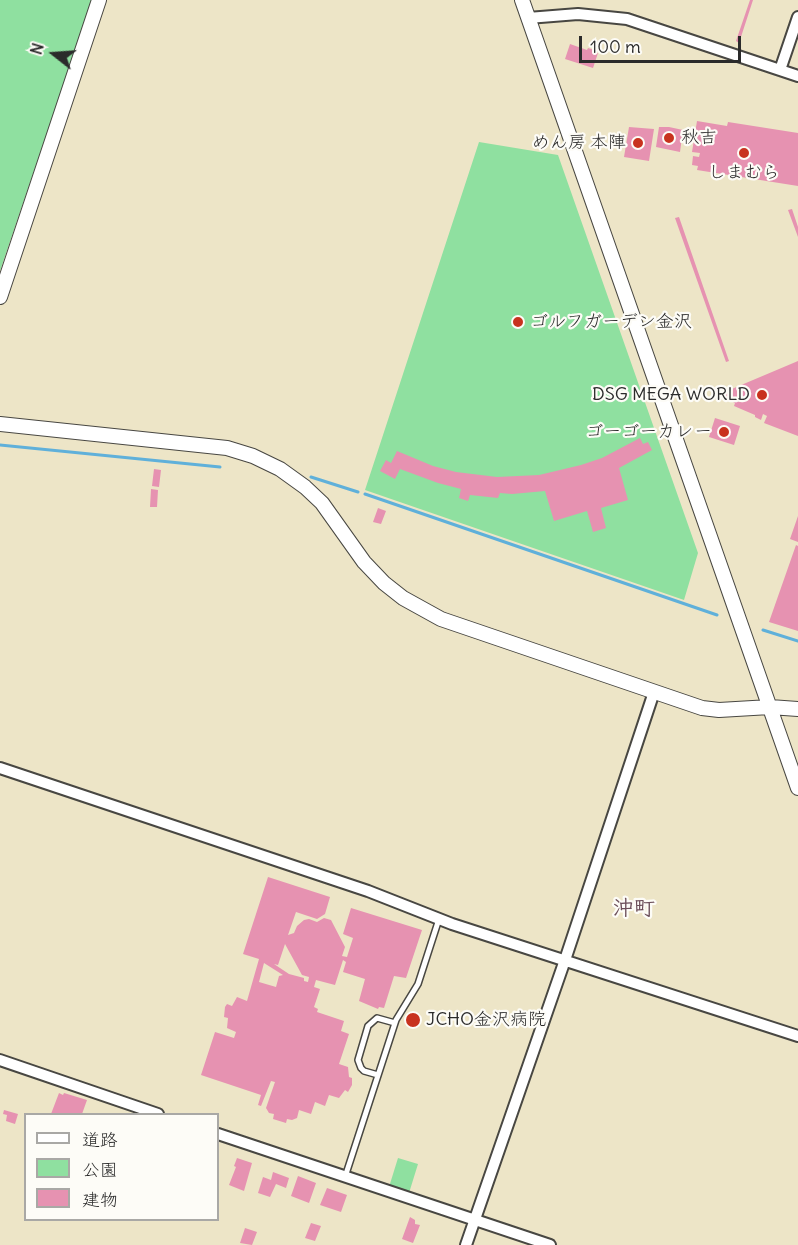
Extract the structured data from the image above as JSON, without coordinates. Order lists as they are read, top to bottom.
{
  "districts": ["沖町"],
  "places": [
    "秋吉",
    "めん房 本陣",
    "しまむら",
    "ゴルフガーデン金沢",
    "DSG MEGA WORLD",
    "ゴーゴーカレー",
    "JCHO金沢病院"
  ],
  "legend": ["道路", "公園", "建物"],
  "scale_bar": "100 m",
  "north": "left"
}
